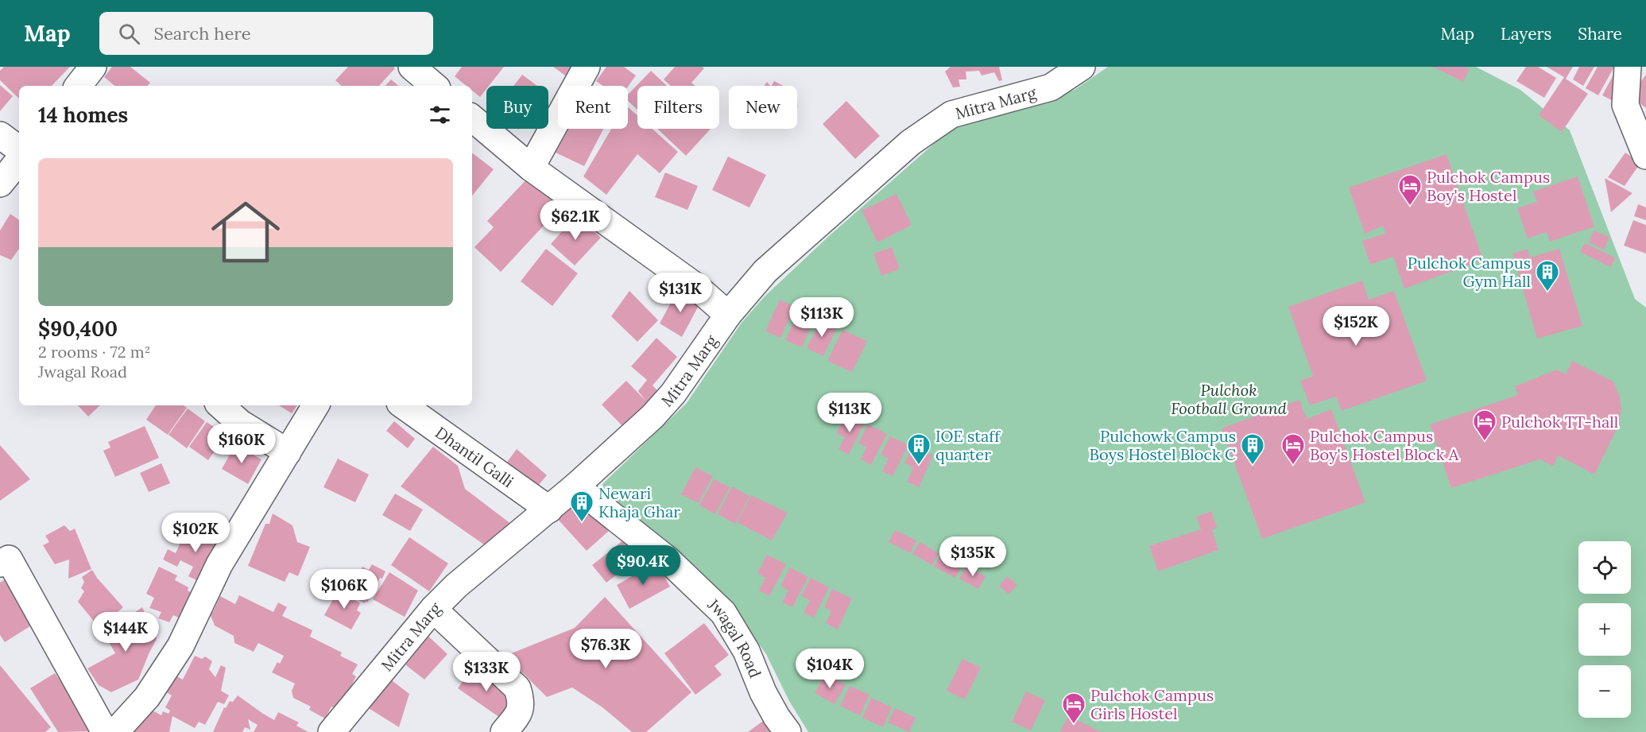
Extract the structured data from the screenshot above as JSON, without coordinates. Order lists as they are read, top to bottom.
{
  "streets": {
    "street": ["Mitra Marg", "Dhantil Galli", "Jwagal Road"]
  },
  "crossings": [
    ["Mitra Marg", "Dhantil Galli"],
    ["Mitra Marg", "Jwagal Road"]
  ],
  "parks": ["Pulchok Football Ground"],
  "places": {
    "hotel": [
      "Pulchok Campus Boy's Hostel",
      "Pulchok TT-hall",
      "Pulchok Campus Boy's Hostel Block A",
      "Pulchok Campus Girls Hostel"
    ],
    "building": [
      "Pulchok Campus Gym Hall",
      "IOE staff quarter",
      "Pulchowk Campus Boys Hostel Block C",
      "Newari Khaja Ghar"
    ]
  },
  "page": {
    "header": "Map",
    "search": "Search here",
    "nav": ["Map", "Layers", "Share"],
    "chip": [
      "Buy",
      "Rent",
      "Filters",
      "New"
    ],
    "heading": "14 homes",
    "list": [
      {
        "name": "$90,400",
        "note": "2 rooms · 72 m² · Jwagal Road"
      }
    ],
    "price": [
      "$62.1K",
      "$131K",
      "$113K",
      "$152K",
      "$113K",
      "$160K",
      "$102K",
      "$135K",
      "$90.4K",
      "$106K",
      "$144K",
      "$76.3K",
      "$104K",
      "$133K"
    ],
    "map_buttons": ["+", "−"]
  }
}
